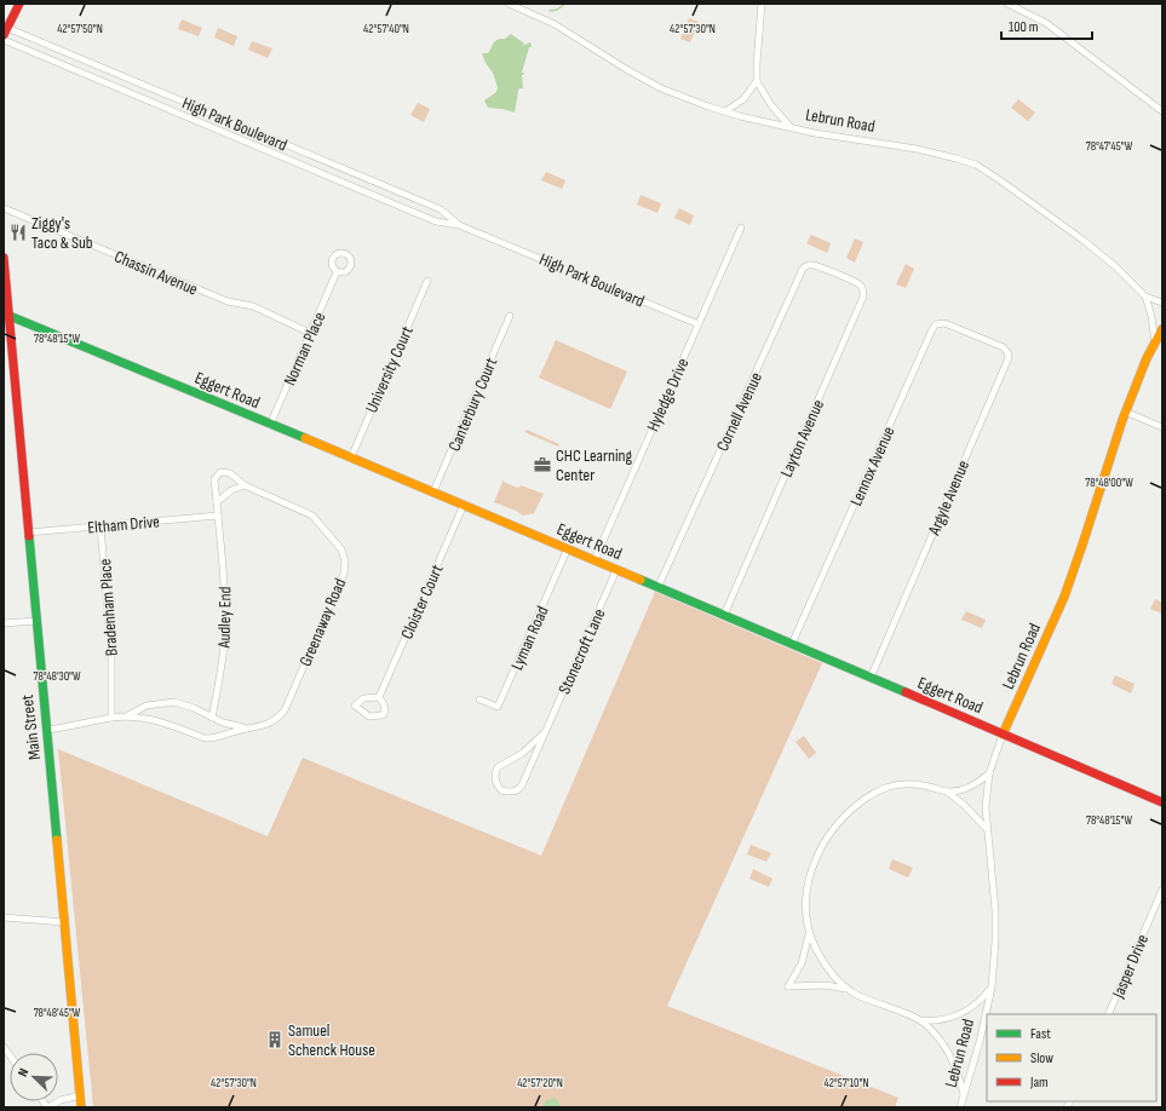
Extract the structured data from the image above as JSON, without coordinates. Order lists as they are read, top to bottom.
{
  "streets": {
    "street": [
      "Lebrun Road",
      "High Park Boulevard",
      "Chassin Avenue",
      "Norman Place",
      "University Court",
      "Eggert Road",
      "Hyledge Drive",
      "Canterbury Court",
      "Cornell Avenue",
      "Layton Avenue",
      "Lennox Avenue",
      "Argyle Avenue",
      "Eltham Drive",
      "Cloister Court",
      "Bradenham Place",
      "Audley End",
      "Greenaway Road",
      "Lyman Road",
      "Stonecroft Lane",
      "Main Street",
      "Jasper Drive"
    ]
  },
  "crossings": [
    ["Lebrun Road", "Eggert Road"],
    ["High Park Boulevard", "Hyledge Drive"],
    ["Chassin Avenue", "Norman Place"],
    ["Norman Place", "Eggert Road"],
    ["University Court", "Eggert Road"],
    ["Eggert Road", "Hyledge Drive"],
    ["Eggert Road", "Canterbury Court"],
    ["Eggert Road", "Cornell Avenue"],
    ["Eggert Road", "Layton Avenue"],
    ["Eggert Road", "Lennox Avenue"],
    ["Eggert Road", "Argyle Avenue"],
    ["Eggert Road", "Cloister Court"],
    ["Eggert Road", "Lyman Road"],
    ["Eggert Road", "Stonecroft Lane"],
    ["Eggert Road", "Main Street"],
    ["Cornell Avenue", "Layton Avenue"],
    ["Lennox Avenue", "Argyle Avenue"],
    ["Eltham Drive", "Bradenham Place"],
    ["Eltham Drive", "Audley End"],
    ["Eltham Drive", "Greenaway Road"],
    ["Eltham Drive", "Main Street"],
    ["Audley End", "Greenaway Road"]
  ],
  "places": {
    "restaurant": ["Ziggy's Taco & Sub"],
    "office": ["CHC Learning Center"],
    "building": ["Samuel Schenck House"]
  },
  "legend": ["Fast", "Slow", "Jam"],
  "scale_bar": "100 m",
  "north": "top left",
  "coordinates": [
    "42°57'50\"N",
    "42°57'40\"N",
    "42°57'30\"N",
    "78°47'45\"W",
    "78°48'15\"W",
    "78°48'00\"W",
    "78°48'30\"W",
    "78°48'45\"W",
    "42°57'20\"N",
    "42°57'10\"N"
  ]
}
